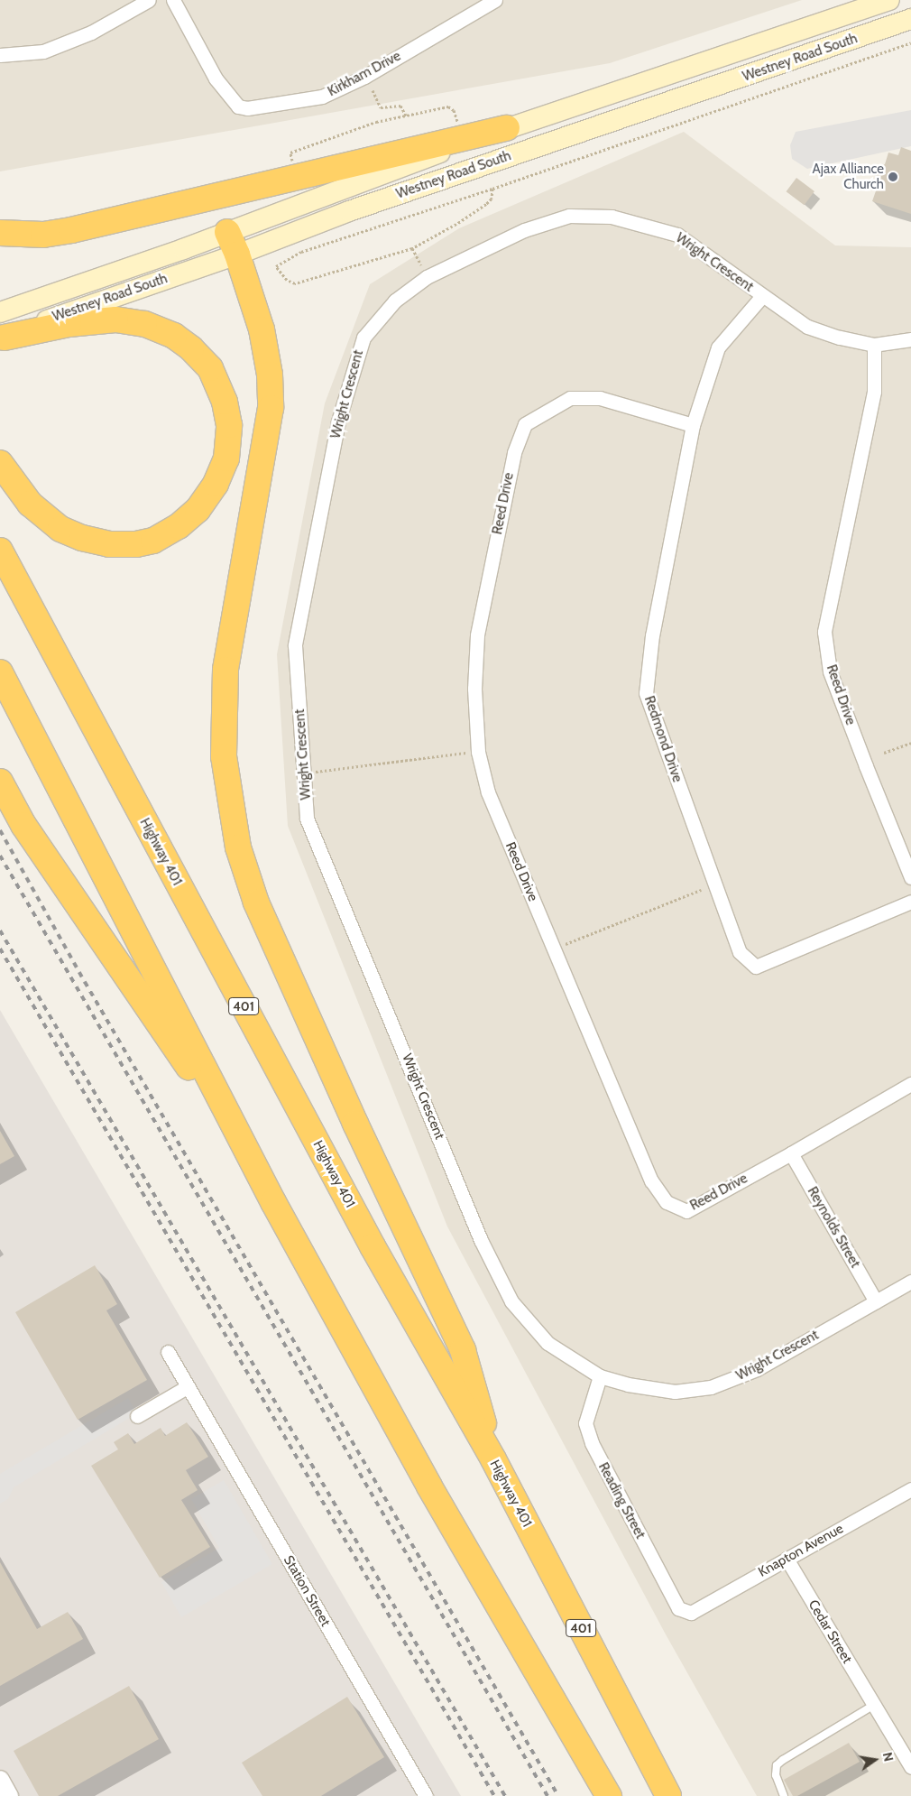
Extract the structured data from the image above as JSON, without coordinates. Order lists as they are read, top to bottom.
{
  "streets": {
    "highway": ["Highway 401", "401"],
    "main road": ["Westney Road South"],
    "street": [
      "Kirkham Drive",
      "Wright Crescent",
      "Reed Drive",
      "Redmond Drive",
      "Reynolds Street",
      "Reading Street",
      "Knapton Avenue",
      "Station Street",
      "Cedar Street"
    ]
  },
  "crossings": [
    ["Wright Crescent", "Reed Drive"],
    ["Wright Crescent", "Redmond Drive"],
    ["Wright Crescent", "Reynolds Street"],
    ["Wright Crescent", "Reading Street"],
    ["Reed Drive", "Redmond Drive"],
    ["Reed Drive", "Reynolds Street"],
    ["Reading Street", "Knapton Avenue"],
    ["Knapton Avenue", "Cedar Street"]
  ],
  "places": ["Ajax Alliance Church"],
  "north": "right"
}
